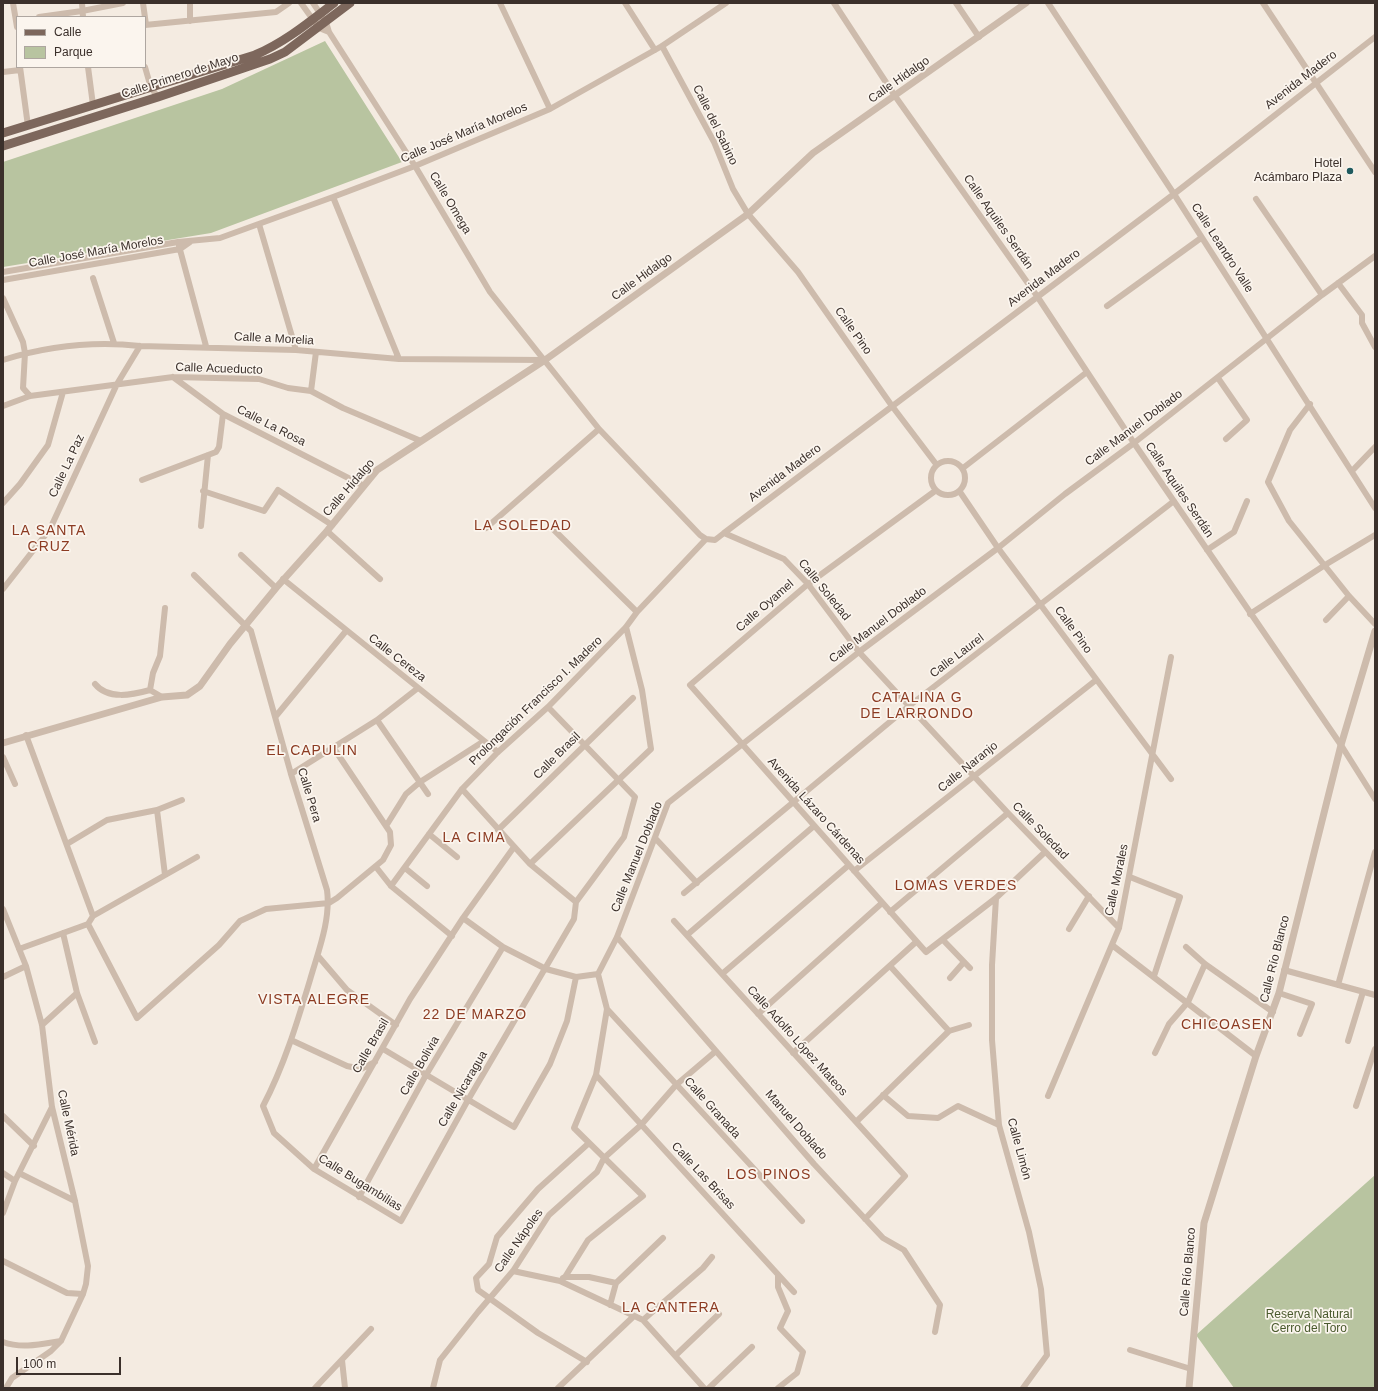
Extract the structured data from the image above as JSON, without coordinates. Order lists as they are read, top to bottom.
{
  "streets": {
    "main road": ["Calle Primero de Mayo"],
    "street": [
      "Calle Hidalgo",
      "Avenida Madero",
      "Calle del Sabino",
      "Calle José María Morelos",
      "Calle Omega",
      "Calle Aquiles Serdán",
      "Calle Leandro Valle",
      "Calle Pino",
      "Calle a Morelia",
      "Calle Acueducto",
      "Calle La Rosa",
      "Calle Manuel Doblado",
      "Calle La Paz",
      "Calle Soledad",
      "Calle Oyamel",
      "Calle Laurel",
      "Calle Cereza",
      "Prolongación Francisco I. Madero",
      "Calle Brasil",
      "Calle Naranjo",
      "Calle Pera",
      "Avenida Lázaro Cárdenas",
      "Calle Morales",
      "Calle Río Blanco",
      "Calle Adolfo López Mateos",
      "Calle Bolivia",
      "Calle Nicaragua",
      "Calle Granada",
      "Calle Mérida",
      "Manuel Doblado",
      "Calle Limón",
      "Calle Las Brisas",
      "Calle Bugambilias",
      "Calle Nápoles"
    ]
  },
  "crossings": [
    ["Calle Primero de Mayo", "Calle Omega"],
    ["Calle Hidalgo", "Calle del Sabino"],
    ["Calle Hidalgo", "Calle Omega"],
    ["Calle Hidalgo", "Calle Aquiles Serdán"],
    ["Calle Hidalgo", "Calle Pino"],
    ["Calle Hidalgo", "Calle a Morelia"],
    ["Calle Hidalgo", "Calle Acueducto"],
    ["Calle Hidalgo", "Calle La Rosa"],
    ["Calle Hidalgo", "Calle Cereza"],
    ["Calle Hidalgo", "Calle Pera"],
    ["Avenida Madero", "Calle Aquiles Serdán"],
    ["Avenida Madero", "Calle Leandro Valle"],
    ["Avenida Madero", "Calle Pino"],
    ["Avenida Madero", "Calle Soledad"],
    ["Calle del Sabino", "Calle José María Morelos"],
    ["Calle del Sabino", "Calle Pino"],
    ["Calle José María Morelos", "Calle Omega"],
    ["Calle Omega", "Calle a Morelia"],
    ["Calle Aquiles Serdán", "Calle Manuel Doblado"],
    ["Calle Aquiles Serdán", "Calle Laurel"],
    ["Calle Aquiles Serdán", "Calle Río Blanco"],
    ["Calle Leandro Valle", "Calle Manuel Doblado"],
    ["Calle Pino", "Calle Manuel Doblado"],
    ["Calle Pino", "Calle Oyamel"],
    ["Calle Pino", "Calle Laurel"],
    ["Calle Pino", "Calle Naranjo"],
    ["Calle Pino", "Calle Morales"],
    ["Calle a Morelia", "Calle La Paz"],
    ["Calle Acueducto", "Calle La Rosa"],
    ["Calle Acueducto", "Calle La Paz"],
    ["Calle Manuel Doblado", "Calle Soledad"],
    ["Calle Manuel Doblado", "Avenida Lázaro Cárdenas"],
    ["Calle Manuel Doblado", "Manuel Doblado"],
    ["Calle Soledad", "Calle Oyamel"],
    ["Calle Soledad", "Calle Laurel"],
    ["Calle Soledad", "Calle Naranjo"],
    ["Calle Soledad", "Calle Morales"],
    ["Calle Oyamel", "Avenida Lázaro Cárdenas"],
    ["Calle Laurel", "Avenida Lázaro Cárdenas"],
    ["Calle Cereza", "Prolongación Francisco I. Madero"],
    ["Calle Brasil", "Calle Bugambilias"],
    ["Calle Naranjo", "Avenida Lázaro Cárdenas"],
    ["Calle Pera", "Calle Bugambilias"],
    ["Calle Adolfo López Mateos", "Manuel Doblado"],
    ["Calle Bolivia", "Calle Bugambilias"],
    ["Calle Nicaragua", "Calle Bugambilias"],
    ["Calle Granada", "Calle Nápoles"],
    ["Calle Las Brisas", "Calle Nápoles"]
  ],
  "districts": [
    "LA SOLEDAD",
    "LA SANTA CRUZ",
    "CATALINA G DE LARRONDO",
    "EL CAPULIN",
    "LA CIMA",
    "LOMAS VERDES",
    "VISTA ALEGRE",
    "22 DE MARZO",
    "CHICOASEN",
    "LOS PINOS",
    "LA CANTERA"
  ],
  "parks": ["Reserva Natural Cerro del Toro"],
  "places": ["Hotel Acámbaro Plaza"],
  "legend": ["Calle", "Parque"],
  "scale_bar": "100 m"
}
